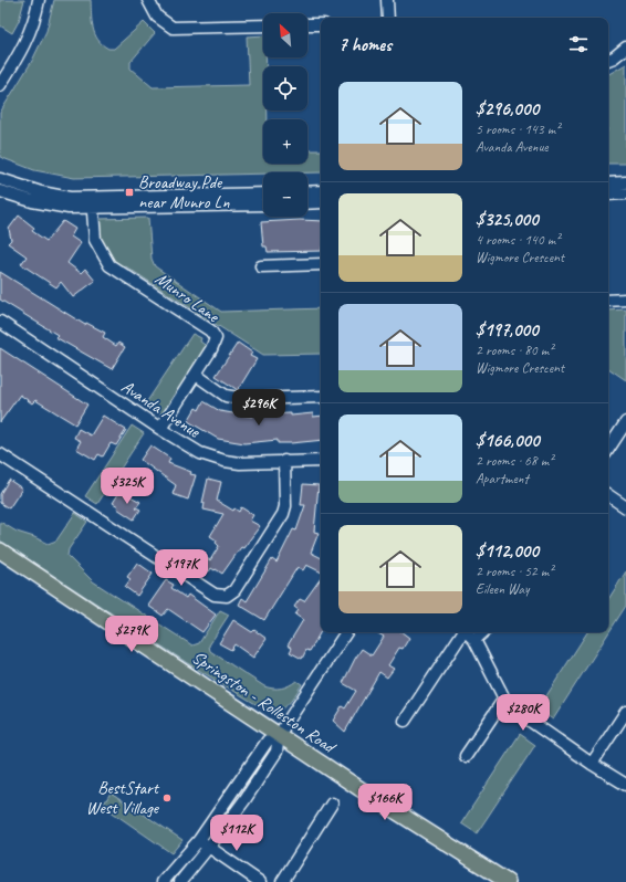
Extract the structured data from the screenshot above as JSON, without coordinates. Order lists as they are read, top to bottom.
{
  "streets": {
    "main road": ["Springston - Rolleston Road"],
    "street": ["Munro Lane", "Avanda Avenue"]
  },
  "crossings": [
    ["Munro Lane", "Avanda Avenue"]
  ],
  "places": {
    "transit": ["Broadway Pde near Munro Ln"],
    "other": ["BestStart West Village"]
  },
  "north": "top left",
  "page": {
    "map_buttons": ["+", "−"],
    "heading": "7 homes",
    "list": [
      {
        "name": "$296,000",
        "note": "5 rooms · 143 m² · Avanda Avenue"
      },
      {
        "name": "$325,000",
        "note": "4 rooms · 140 m² · Wigmore Crescent"
      },
      {
        "name": "$197,000",
        "note": "2 rooms · 80 m² · Wigmore Crescent"
      },
      {
        "name": "$166,000",
        "note": "2 rooms · 68 m² · Apartment"
      },
      {
        "name": "$112,000",
        "note": "2 rooms · 52 m² · Eileen Way"
      }
    ],
    "price": [
      "$296K",
      "$325K",
      "$197K",
      "$279K",
      "$280K",
      "$166K",
      "$112K"
    ]
  }
}
